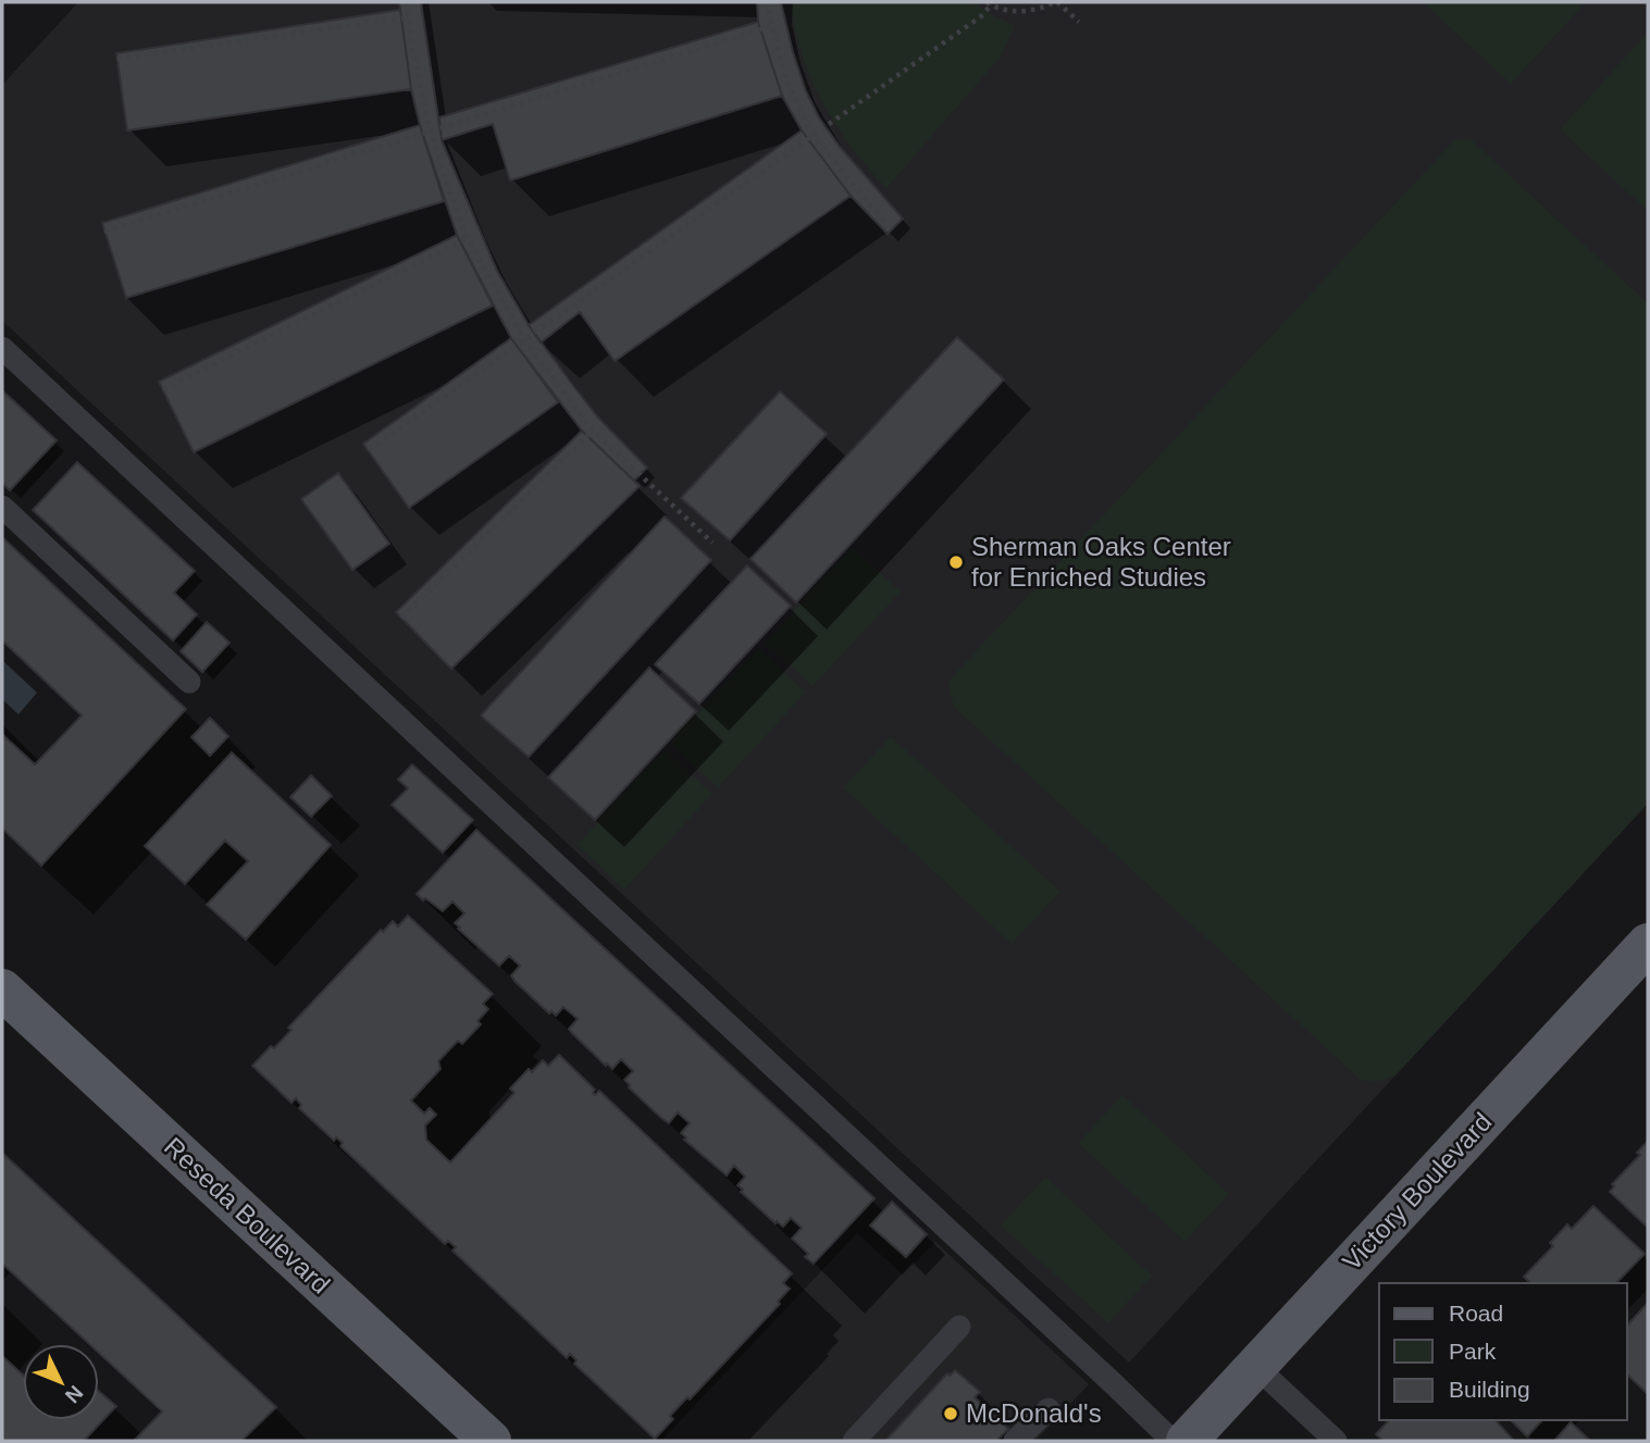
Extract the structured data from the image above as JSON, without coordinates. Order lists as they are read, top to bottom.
{
  "streets": {
    "main road": ["Victory Boulevard", "Reseda Boulevard"]
  },
  "places": ["Sherman Oaks Center for Enriched Studies", "McDonald's"],
  "legend": ["Road", "Park", "Building"],
  "north": "bottom right"
}
